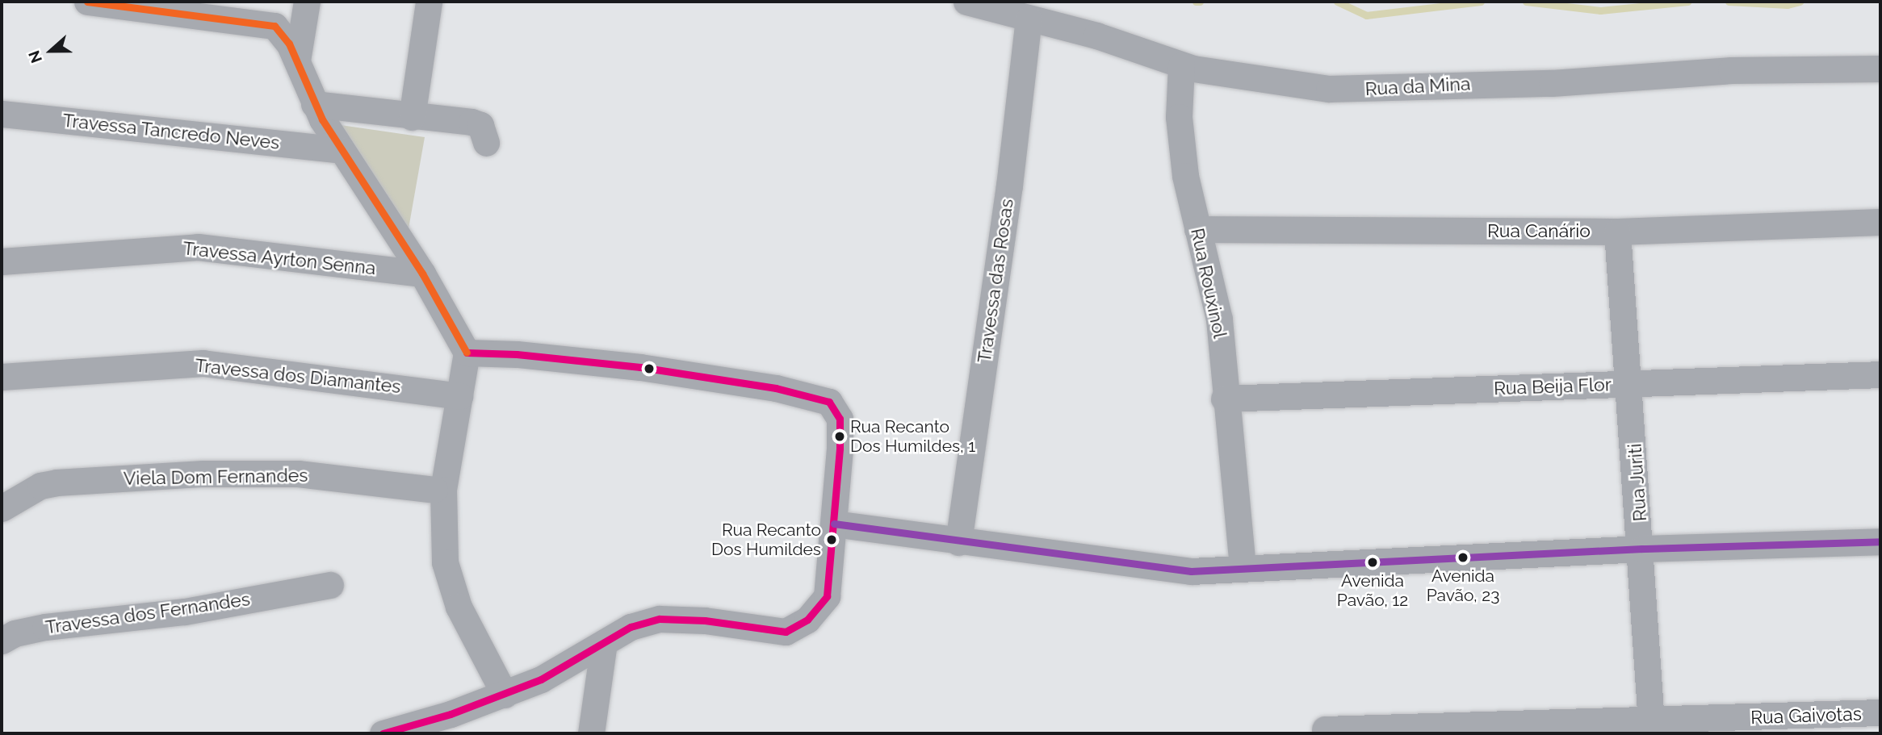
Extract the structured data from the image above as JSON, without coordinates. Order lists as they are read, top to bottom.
{
  "streets": {
    "street": [
      "Rua da Mina",
      "Travessa Tancredo Neves",
      "Rua Canário",
      "Travessa Ayrton Senna",
      "Travessa das Rosas",
      "Rua Rouxinol",
      "Travessa dos Diamantes",
      "Rua Beija Flor",
      "Viela Dom Fernandes",
      "Rua Juriti",
      "Travessa dos Fernandes",
      "Rua Gaivotas"
    ]
  },
  "crossings": [
    ["Rua da Mina", "Travessa das Rosas"],
    ["Rua da Mina", "Rua Rouxinol"],
    ["Rua Canário", "Rua Rouxinol"],
    ["Rua Canário", "Rua Juriti"],
    ["Rua Rouxinol", "Rua Beija Flor"],
    ["Rua Beija Flor", "Rua Juriti"],
    ["Rua Juriti", "Rua Gaivotas"]
  ],
  "places": [
    "Rua Recanto Dos Humildes, 1",
    "Rua Recanto Dos Humildes",
    "Avenida Pavão, 23",
    "Avenida Pavão, 12"
  ],
  "north": "left"
}
